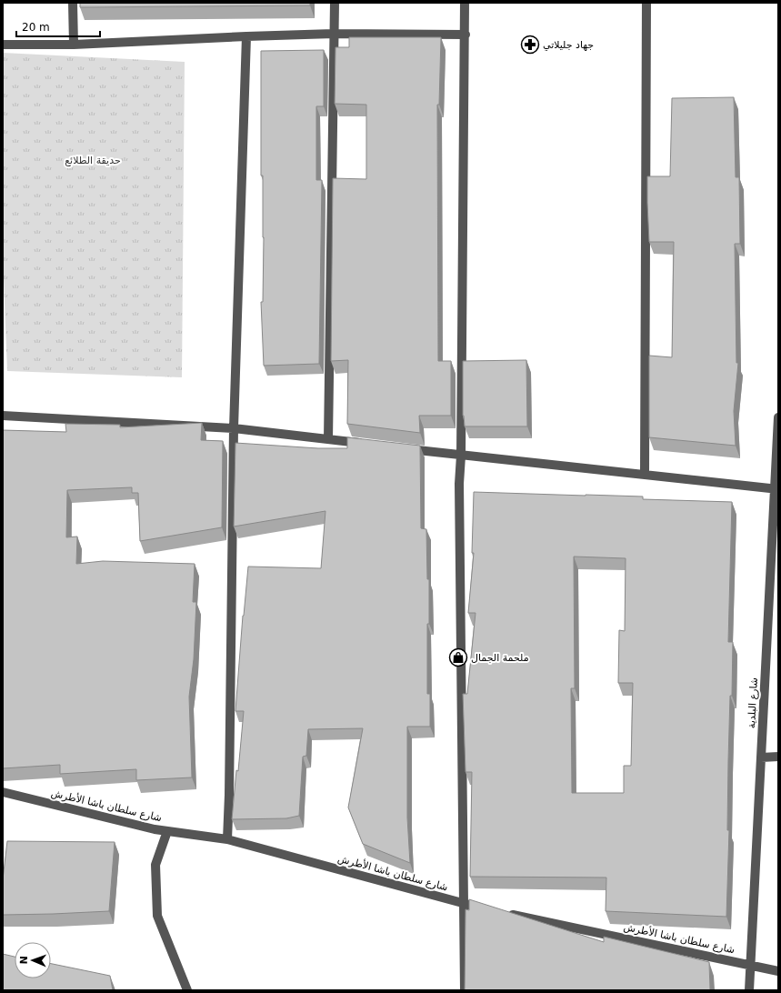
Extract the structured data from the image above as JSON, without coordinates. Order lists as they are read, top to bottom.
{
  "streets": {
    "street": ["شارع البلدية", "شارع سلطان باشا الأطرش"]
  },
  "crossings": [
    ["شارع البلدية", "شارع سلطان باشا الأطرش"]
  ],
  "parks": ["حديقة الطلائع"],
  "places": {
    "pharmacy": ["جهاد جليلاتي"],
    "shop": ["ملحمة الجمال"]
  },
  "scale_bar": "20 m",
  "north": "left"
}
